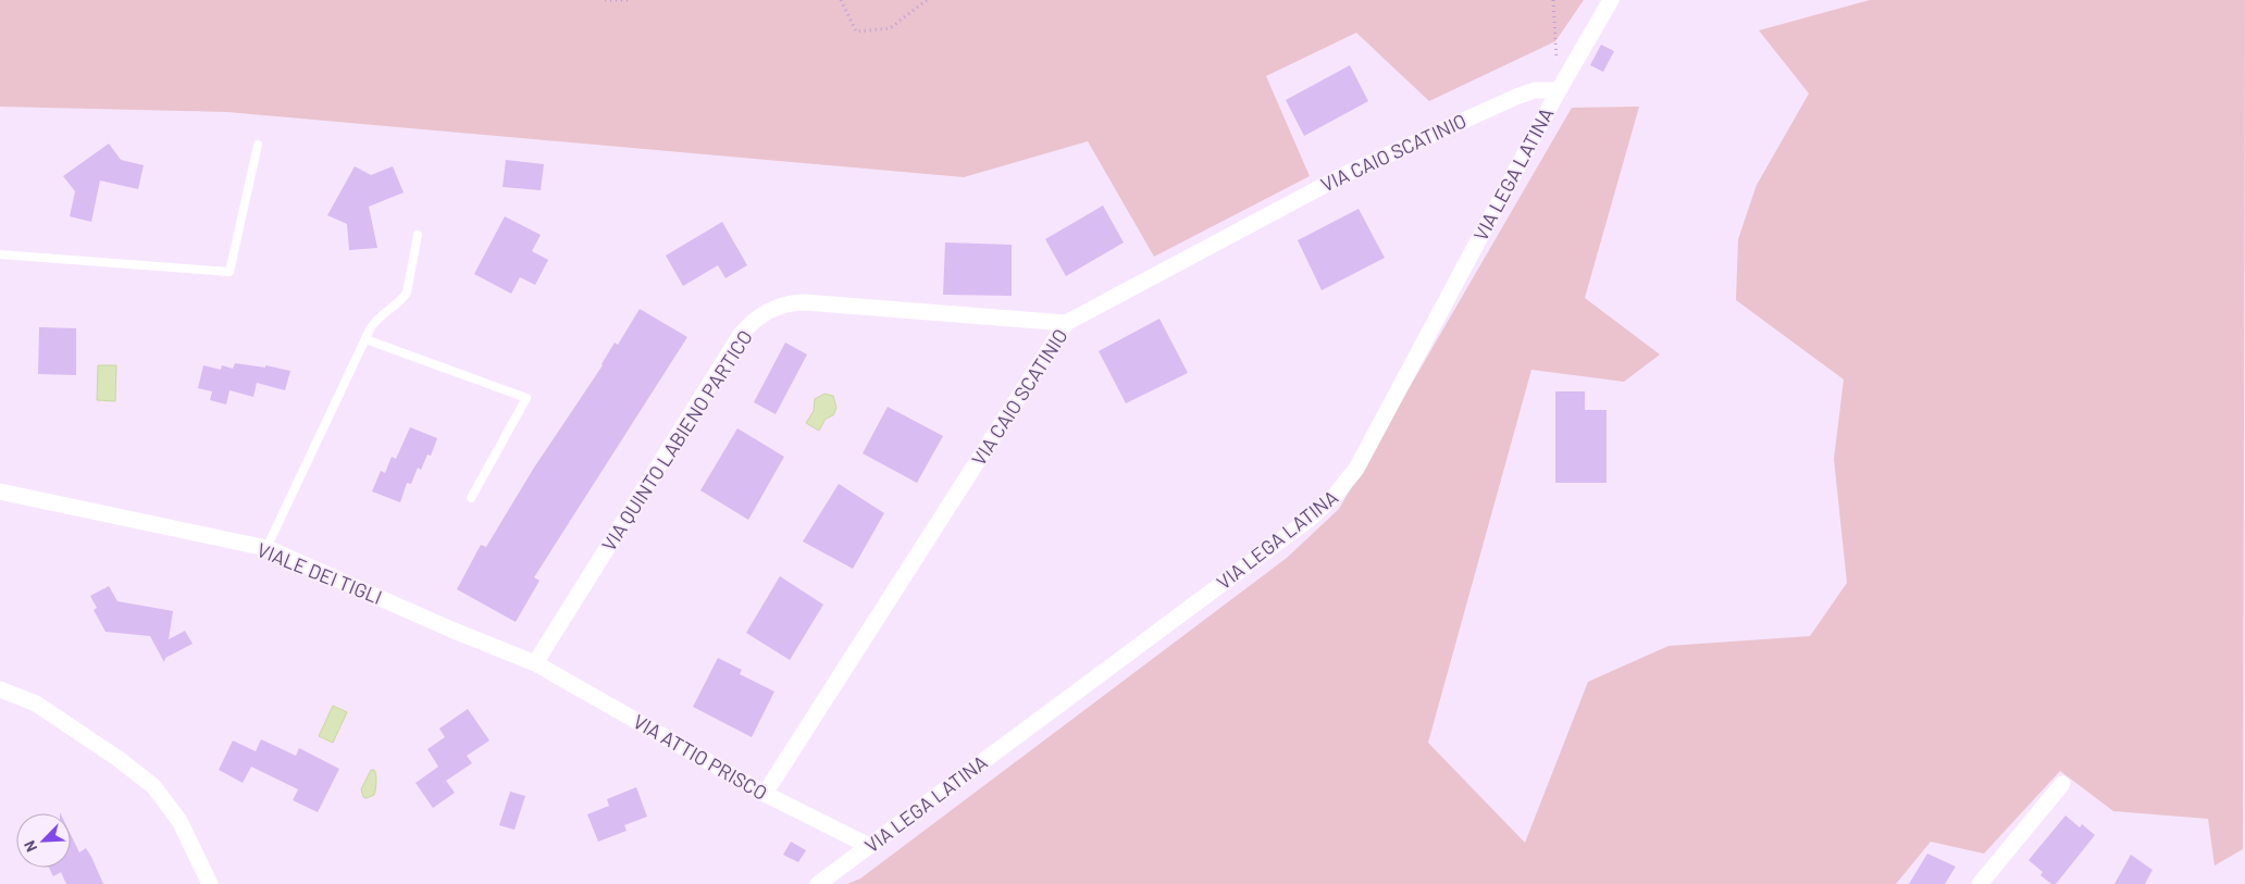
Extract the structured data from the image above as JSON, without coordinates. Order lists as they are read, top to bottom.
{
  "streets": {
    "street": [
      "VIA CAIO SCATINIO",
      "VIA LEGA LATINA",
      "VIA QUINTO LABIENO PARTICO",
      "VIALE DEI TIGLI",
      "VIA ATTIO PRISCO"
    ]
  },
  "crossings": [
    ["VIA CAIO SCATINIO", "VIA LEGA LATINA"],
    ["VIA CAIO SCATINIO", "VIA QUINTO LABIENO PARTICO"],
    ["VIA CAIO SCATINIO", "VIA ATTIO PRISCO"],
    ["VIA LEGA LATINA", "VIA ATTIO PRISCO"],
    ["VIA QUINTO LABIENO PARTICO", "VIALE DEI TIGLI"],
    ["VIA QUINTO LABIENO PARTICO", "VIA ATTIO PRISCO"],
    ["VIALE DEI TIGLI", "VIA ATTIO PRISCO"]
  ],
  "north": "bottom left"
}
